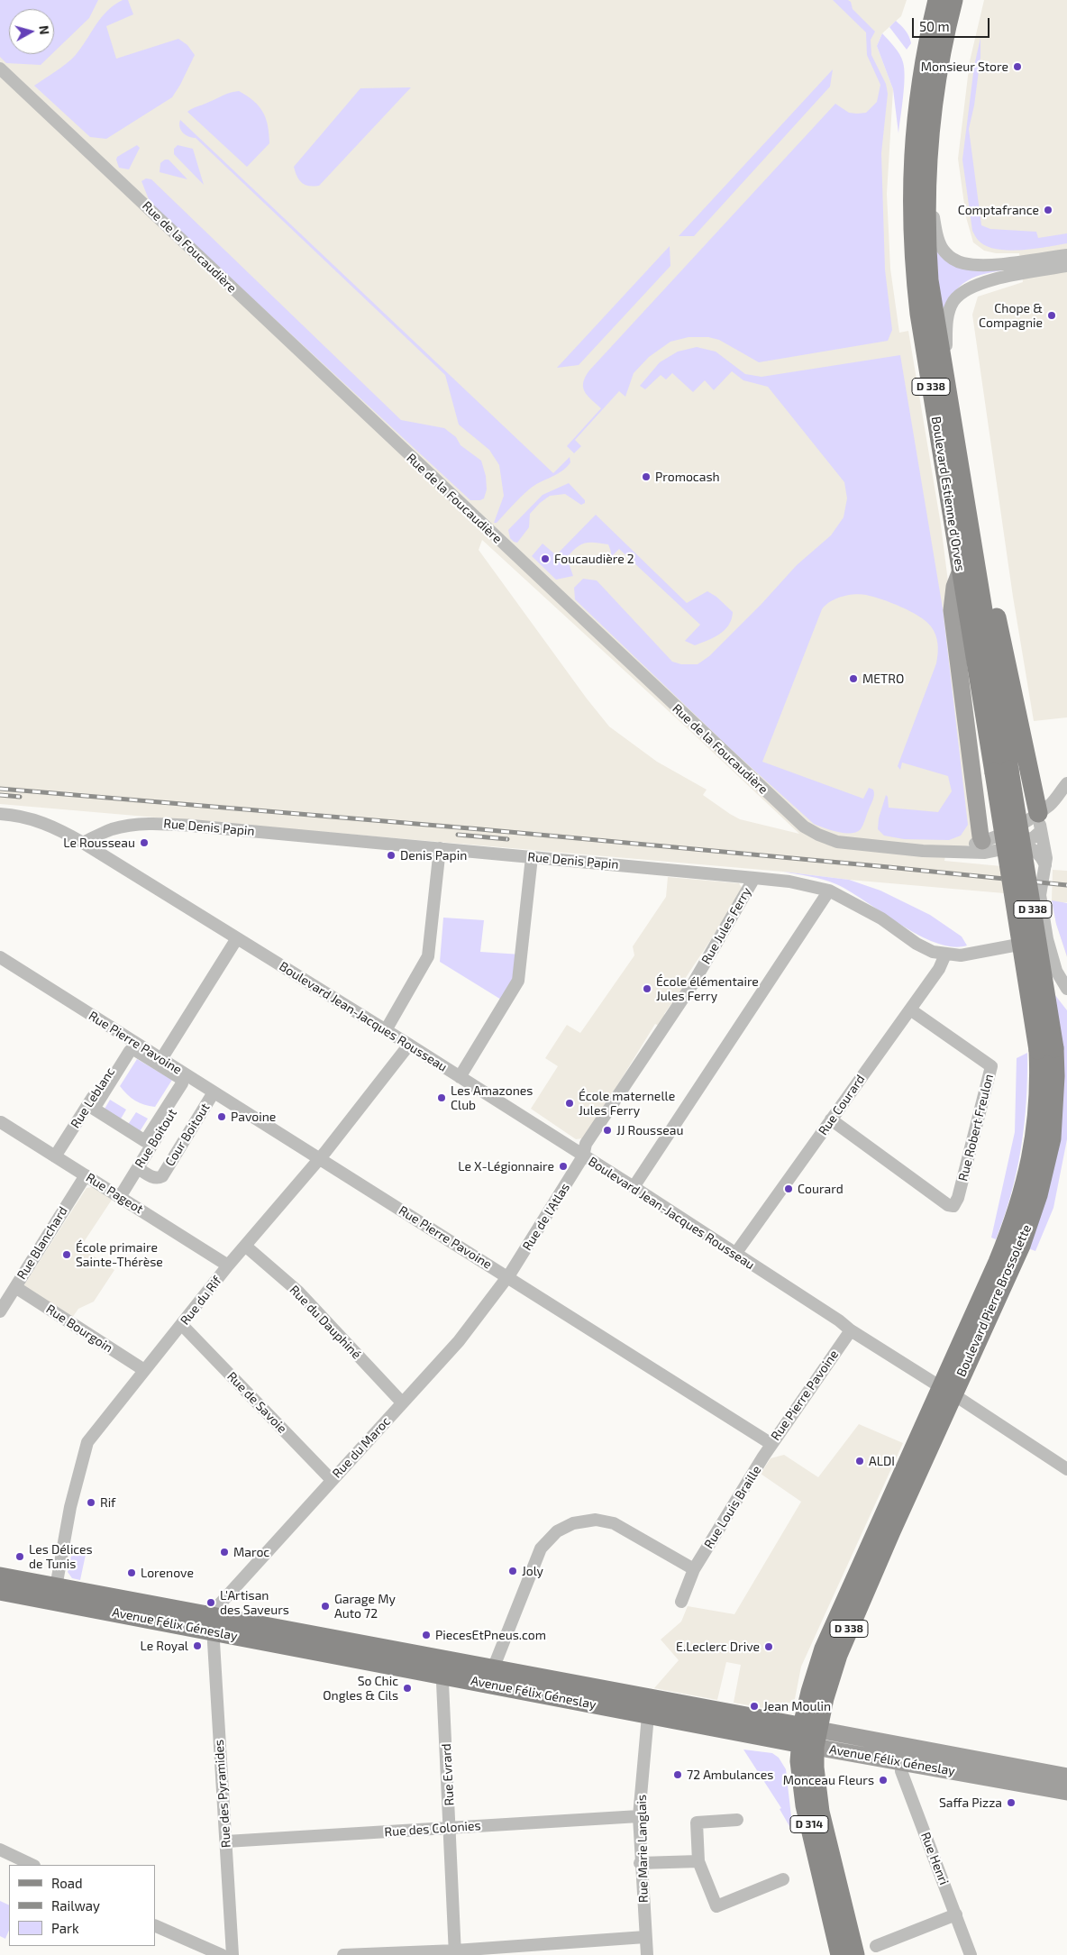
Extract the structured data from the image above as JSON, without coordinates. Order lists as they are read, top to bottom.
{
  "streets": {
    "main road": [
      "D 338",
      "Boulevard Estienne d'Orves",
      "Boulevard Pierre Brossolette",
      "Avenue Félix Géneslay",
      "D 314"
    ],
    "street": [
      "Rue de la Foucaudière",
      "Rue Denis Papin",
      "Rue Jules Ferry",
      "Boulevard Jean-Jacques Rousseau",
      "Rue Pierre Pavoine",
      "Rue Leblanc",
      "Rue Courard",
      "Rue Robert Freulon",
      "Cour Boitout",
      "Rue Boitout",
      "Rue Pageot",
      "Rue de l'Atlas",
      "Rue Blanchard",
      "Rue du Rif",
      "Rue du Dauphiné",
      "Rue Bourgoin",
      "Rue de Savoie",
      "Rue du Maroc",
      "Rue Louis Braille",
      "Rue Evrard",
      "Rue des Pyramides",
      "Rue des Colonies",
      "Rue Marie Langlais",
      "Rue Henri"
    ]
  },
  "crossings": [
    ["Rue de la Foucaudière", "D 338"],
    ["D 338", "Boulevard Estienne d'Orves"],
    ["Boulevard Estienne d'Orves", "Boulevard Pierre Brossolette"],
    ["Rue Denis Papin", "Rue Jules Ferry"],
    ["Rue Denis Papin", "Boulevard Jean-Jacques Rousseau"],
    ["Rue Denis Papin", "Rue Courard"],
    ["Rue Jules Ferry", "Boulevard Jean-Jacques Rousseau"],
    ["Rue Jules Ferry", "Rue de l'Atlas"],
    ["Boulevard Jean-Jacques Rousseau", "Rue Pierre Pavoine"],
    ["Boulevard Jean-Jacques Rousseau", "Rue Courard"],
    ["Boulevard Jean-Jacques Rousseau", "Rue de l'Atlas"],
    ["Boulevard Jean-Jacques Rousseau", "Rue du Rif"],
    ["Boulevard Jean-Jacques Rousseau", "Boulevard Pierre Brossolette"],
    ["Rue Pierre Pavoine", "Rue Leblanc"],
    ["Rue Pierre Pavoine", "Cour Boitout"],
    ["Rue Pierre Pavoine", "Rue Boitout"],
    ["Rue Pierre Pavoine", "Rue de l'Atlas"],
    ["Rue Pierre Pavoine", "Rue du Rif"],
    ["Rue Pierre Pavoine", "Rue du Maroc"],
    ["Rue Pierre Pavoine", "Rue Louis Braille"],
    ["Rue Leblanc", "Rue Pageot"],
    ["Rue Courard", "Rue Robert Freulon"],
    ["Cour Boitout", "Rue Boitout"],
    ["Rue Boitout", "Rue Pageot"],
    ["Rue Pageot", "Rue Blanchard"],
    ["Rue Pageot", "Rue du Rif"],
    ["Rue de l'Atlas", "Rue du Maroc"],
    ["Rue Blanchard", "Rue Bourgoin"],
    ["Rue du Rif", "Rue du Dauphiné"],
    ["Rue du Rif", "Rue Bourgoin"],
    ["Rue du Rif", "Rue de Savoie"],
    ["Rue du Rif", "Avenue Félix Géneslay"],
    ["Boulevard Pierre Brossolette", "Avenue Félix Géneslay"],
    ["Boulevard Pierre Brossolette", "D 314"],
    ["Rue du Dauphiné", "Rue du Maroc"],
    ["Rue de Savoie", "Rue du Maroc"],
    ["Rue du Maroc", "Avenue Félix Géneslay"],
    ["Rue du Maroc", "Rue des Pyramides"],
    ["Avenue Félix Géneslay", "Rue Evrard"],
    ["Avenue Félix Géneslay", "Rue des Pyramides"],
    ["Avenue Félix Géneslay", "D 314"],
    ["Avenue Félix Géneslay", "Rue Marie Langlais"],
    ["Avenue Félix Géneslay", "Rue Henri"],
    ["Rue Evrard", "Rue des Colonies"],
    ["Rue des Pyramides", "Rue des Colonies"],
    ["Rue des Colonies", "Rue Marie Langlais"]
  ],
  "places": [
    "Monsieur Store",
    "Comptafrance",
    "Chope & Compagnie",
    "Promocash",
    "Foucaudière 2",
    "METRO",
    "Le Rousseau",
    "Denis Papin",
    "École élémentaire Jules Ferry",
    "Les Amazones Club",
    "École maternelle Jules Ferry",
    "Pavoine",
    "JJ Rousseau",
    "Le X-Légionnaire",
    "Courard",
    "École primaire Sainte-Thérèse",
    "ALDI",
    "Rif",
    "Maroc",
    "Les Délices de Tunis",
    "Joly",
    "Lorenove",
    "L'Artisan des Saveurs",
    "Garage My Auto 72",
    "PiecesEtPneus.com",
    "Le Royal",
    "E.Leclerc Drive",
    "So Chic Ongles & Cils",
    "Jean Moulin",
    "72 Ambulances",
    "Monceau Fleurs",
    "Saffa Pizza"
  ],
  "legend": ["Road", "Railway", "Park"],
  "scale_bar": "50 m",
  "north": "right"
}
